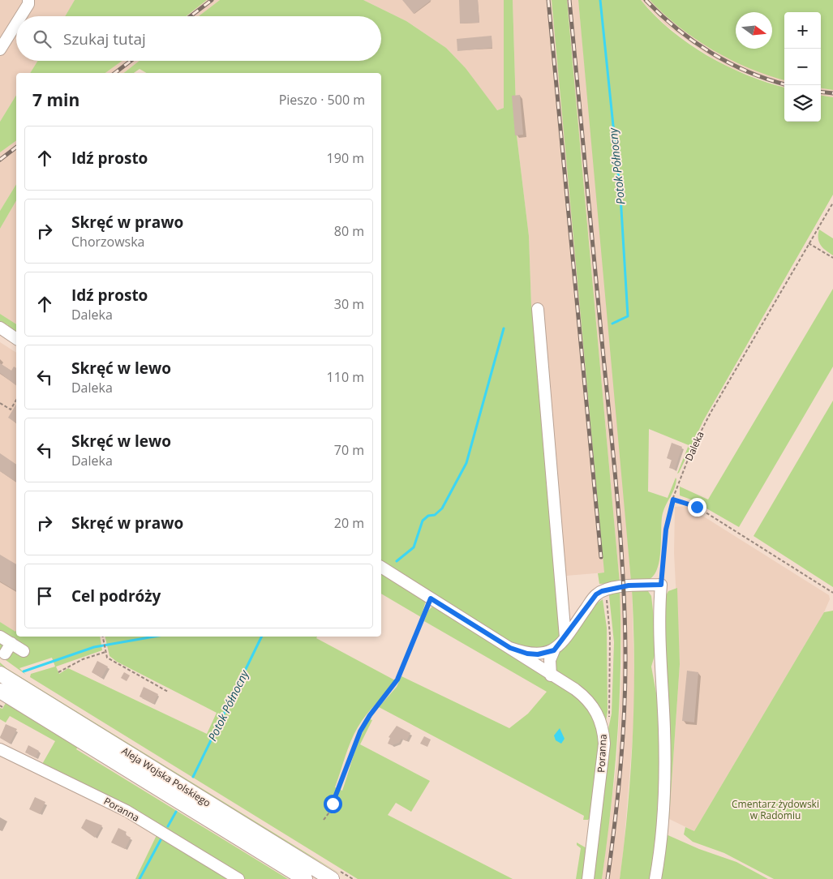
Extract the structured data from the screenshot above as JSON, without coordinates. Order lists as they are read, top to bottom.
{
  "streets": {
    "main road": ["Aleja Wojska Polskiego"],
    "street": ["Poranna"],
    "path": ["Daleka"]
  },
  "water": ["Potok Północny"],
  "parks": ["Cmentarz żydowski w Radomiu"],
  "north": "right",
  "page": {
    "map_buttons": ["+", "−"],
    "search": "Szukaj tutaj",
    "heading": ["7 min", "Pieszo · 500 m"],
    "list": [
      ["Idź prosto", "190 m"],
      ["Skręć w prawo", "Chorzowska", "80 m"],
      ["Idź prosto", "Daleka", "30 m"],
      ["Skręć w lewo", "Daleka", "110 m"],
      ["Skręć w lewo", "Daleka", "70 m"],
      ["Skręć w prawo", "20 m"],
      "Cel podróży"
    ]
  }
}
